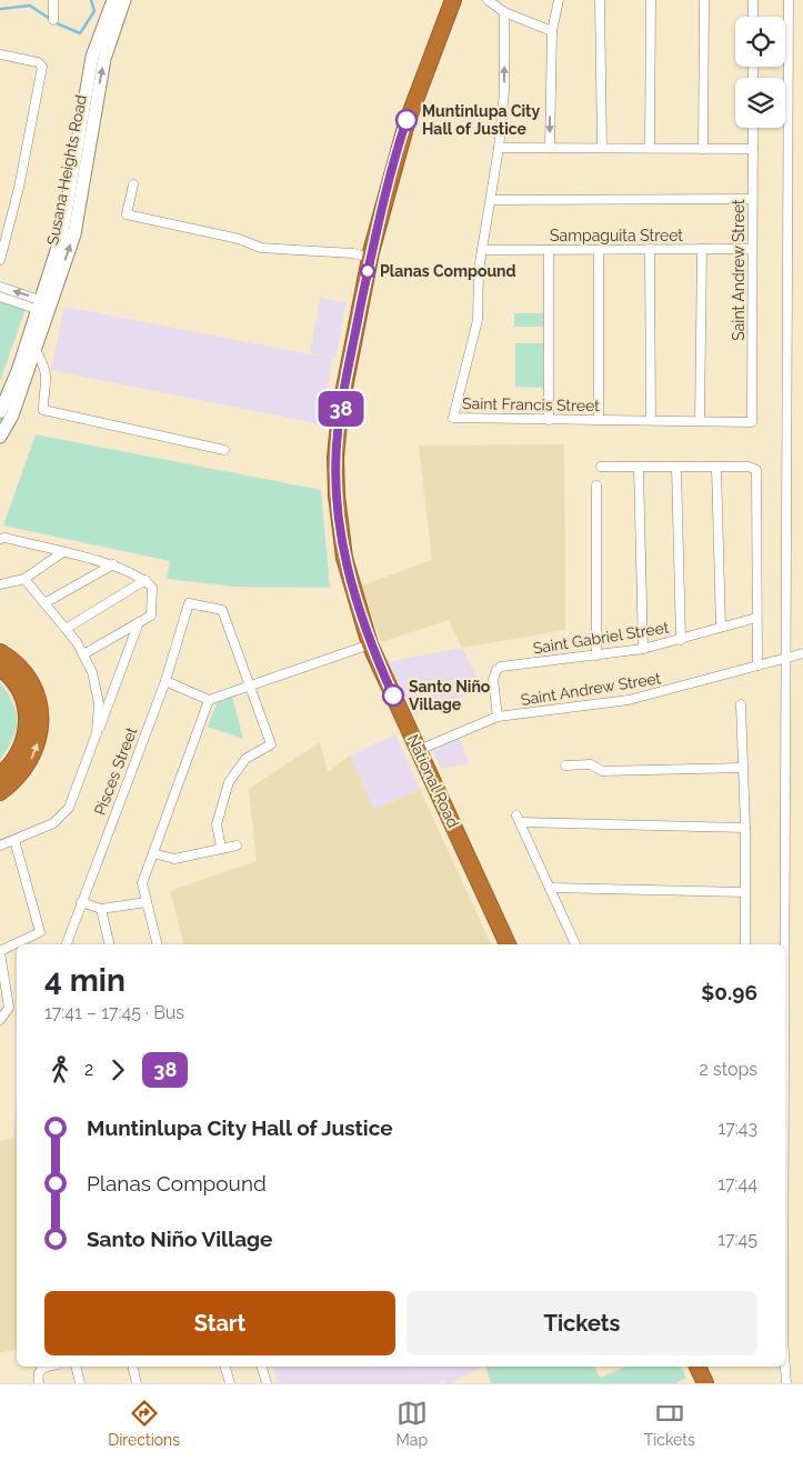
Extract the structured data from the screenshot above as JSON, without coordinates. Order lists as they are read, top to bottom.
{
  "streets": {
    "highway": ["National Road"],
    "main road": ["Susana Heights Road"],
    "street": [
      "Sampaguita Street",
      "Saint Andrew Street",
      "Saint Francis Street",
      "Saint Gabriel Street",
      "Pisces Street"
    ]
  },
  "crossings": [
    ["Sampaguita Street", "Saint Andrew Street"],
    ["Sampaguita Street", "Saint Francis Street"],
    ["Saint Andrew Street", "Saint Francis Street"],
    ["Saint Andrew Street", "Saint Gabriel Street"],
    ["Saint Andrew Street", "National Road"]
  ],
  "places": ["Muntinlupa City Hall of Justice", "Planas Compound", "Santo Niño Village"],
  "lines": ["bus line 38"],
  "page": {
    "on_map": "38",
    "heading": ["4 min", "17:41 – 17:45 · Bus", "$0.96"],
    "legs": ["2", "38", "2 stops"],
    "list": [
      {
        "name": "Muntinlupa City Hall of Justice",
        "value": "17:43"
      },
      {
        "name": "Planas Compound",
        "value": "17:44"
      },
      {
        "name": "Santo Niño Village",
        "value": "17:45"
      }
    ],
    "buttons": ["Start", "Tickets"],
    "tabs": ["Directions", "Map", "Tickets"]
  }
}
